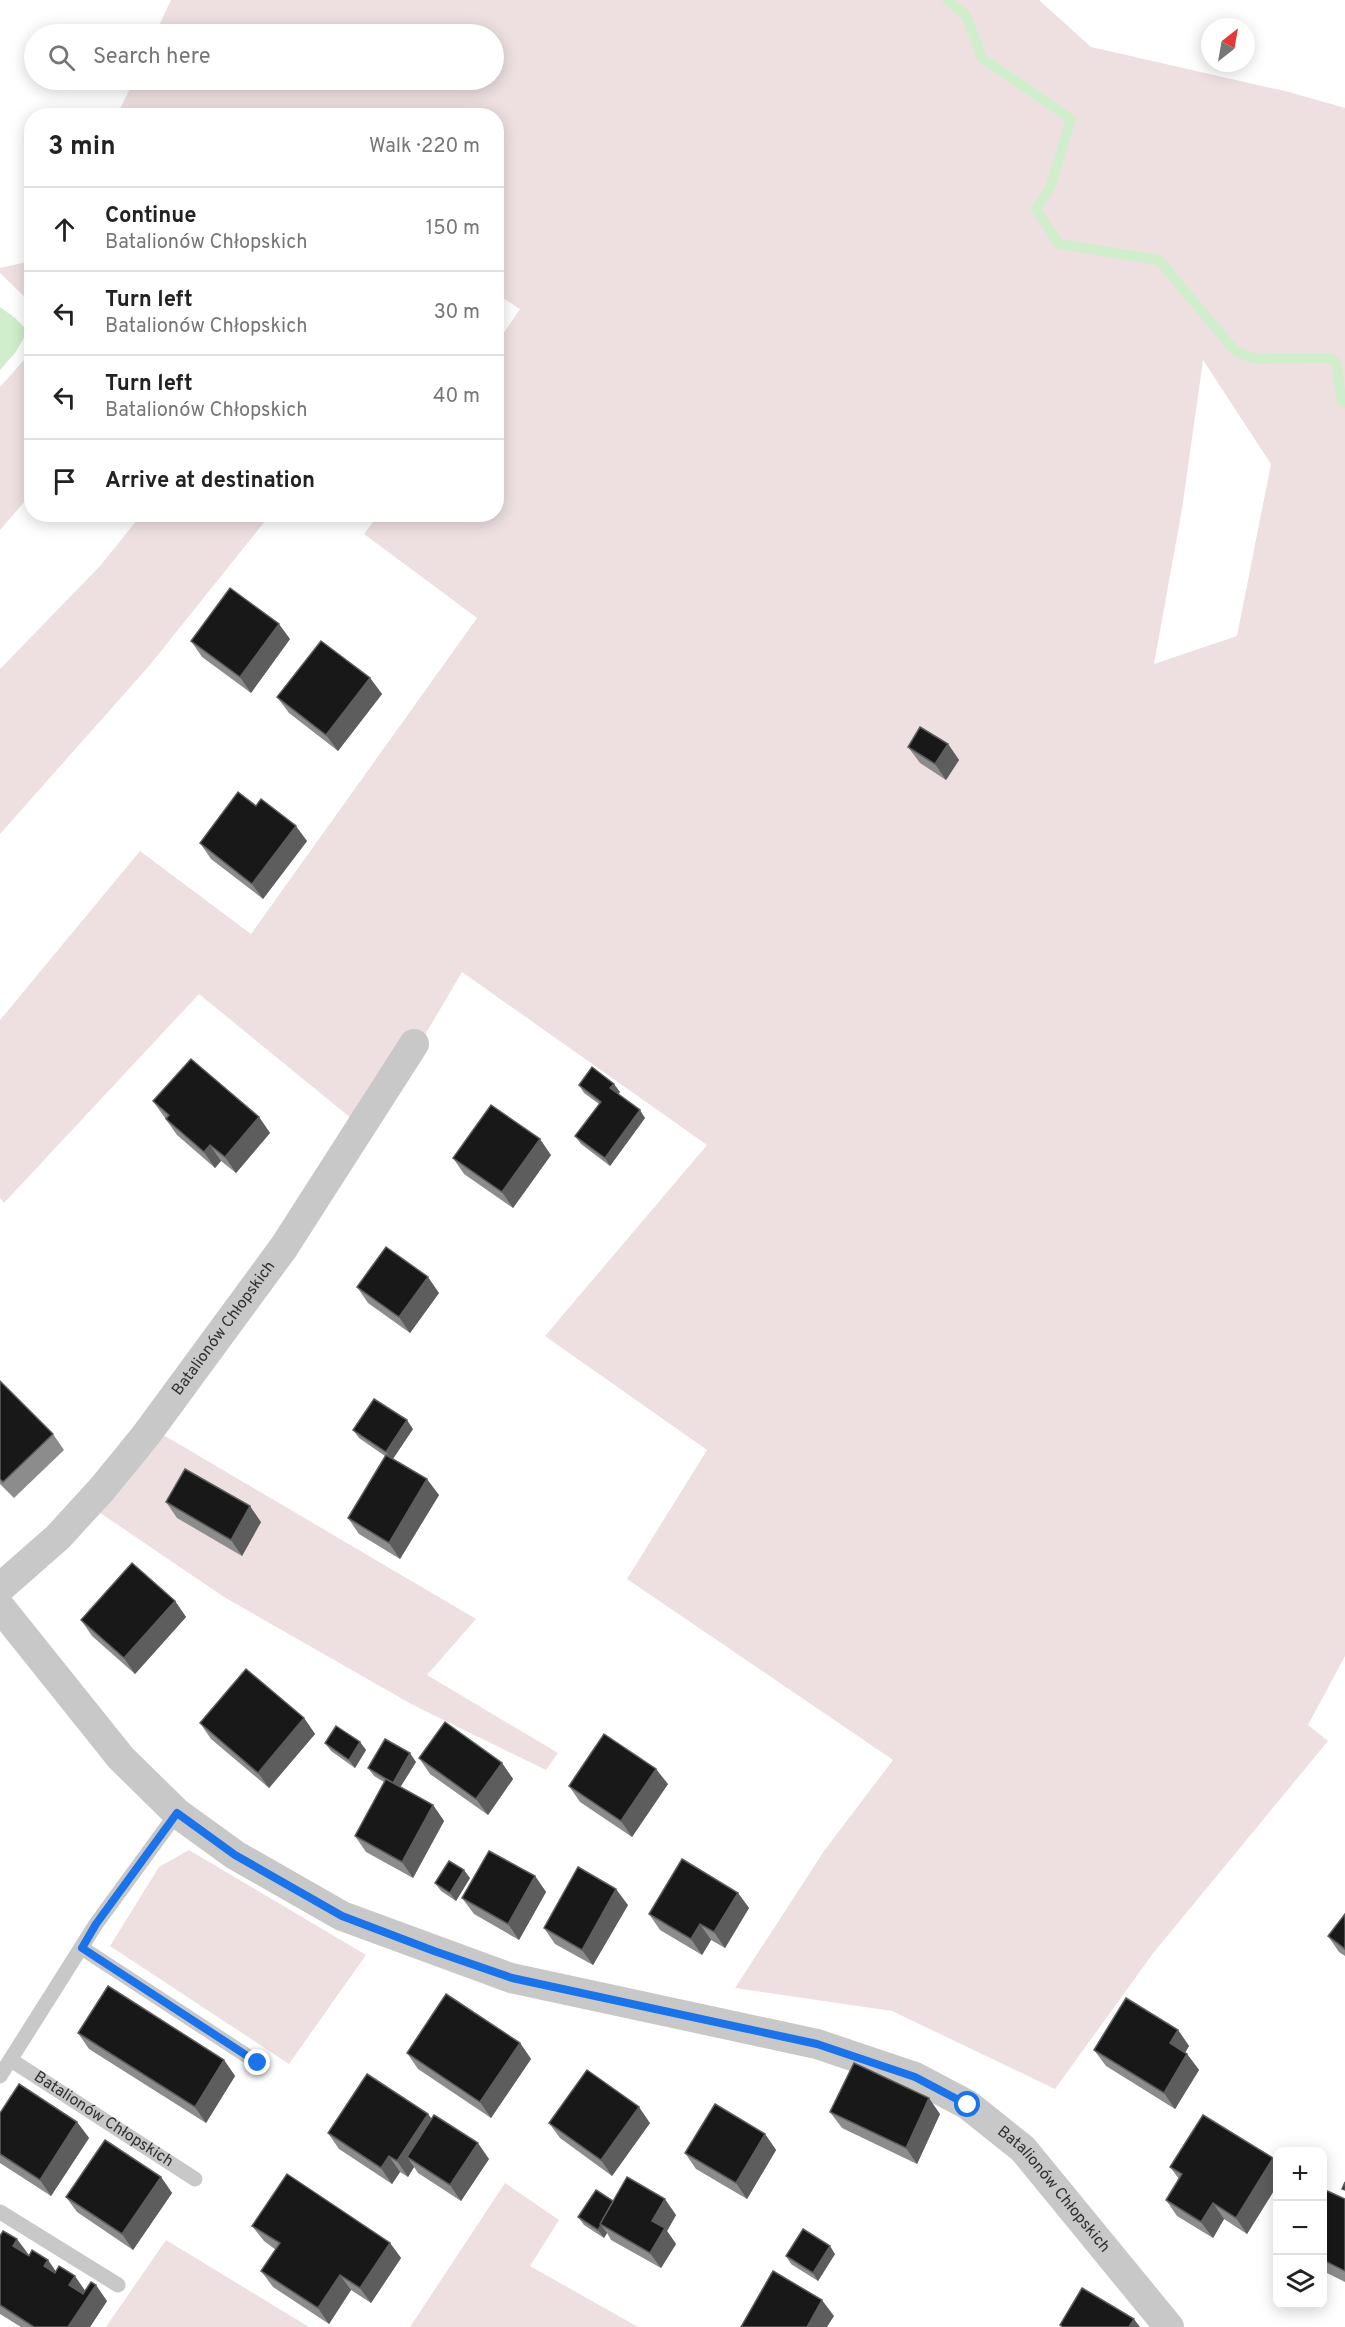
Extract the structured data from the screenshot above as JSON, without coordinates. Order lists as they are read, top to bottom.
{
  "streets": {
    "street": ["Batalionów Chłopskich"]
  },
  "north": "top right",
  "page": {
    "search": "Search here",
    "heading": ["3 min", "Walk · 220 m"],
    "list": [
      ["Continue", "Batalionów Chłopskich", "150 m"],
      ["Turn left", "Batalionów Chłopskich", "30 m"],
      ["Turn left", "Batalionów Chłopskich", "40 m"],
      "Arrive at destination"
    ],
    "map_buttons": ["+", "−"]
  }
}
